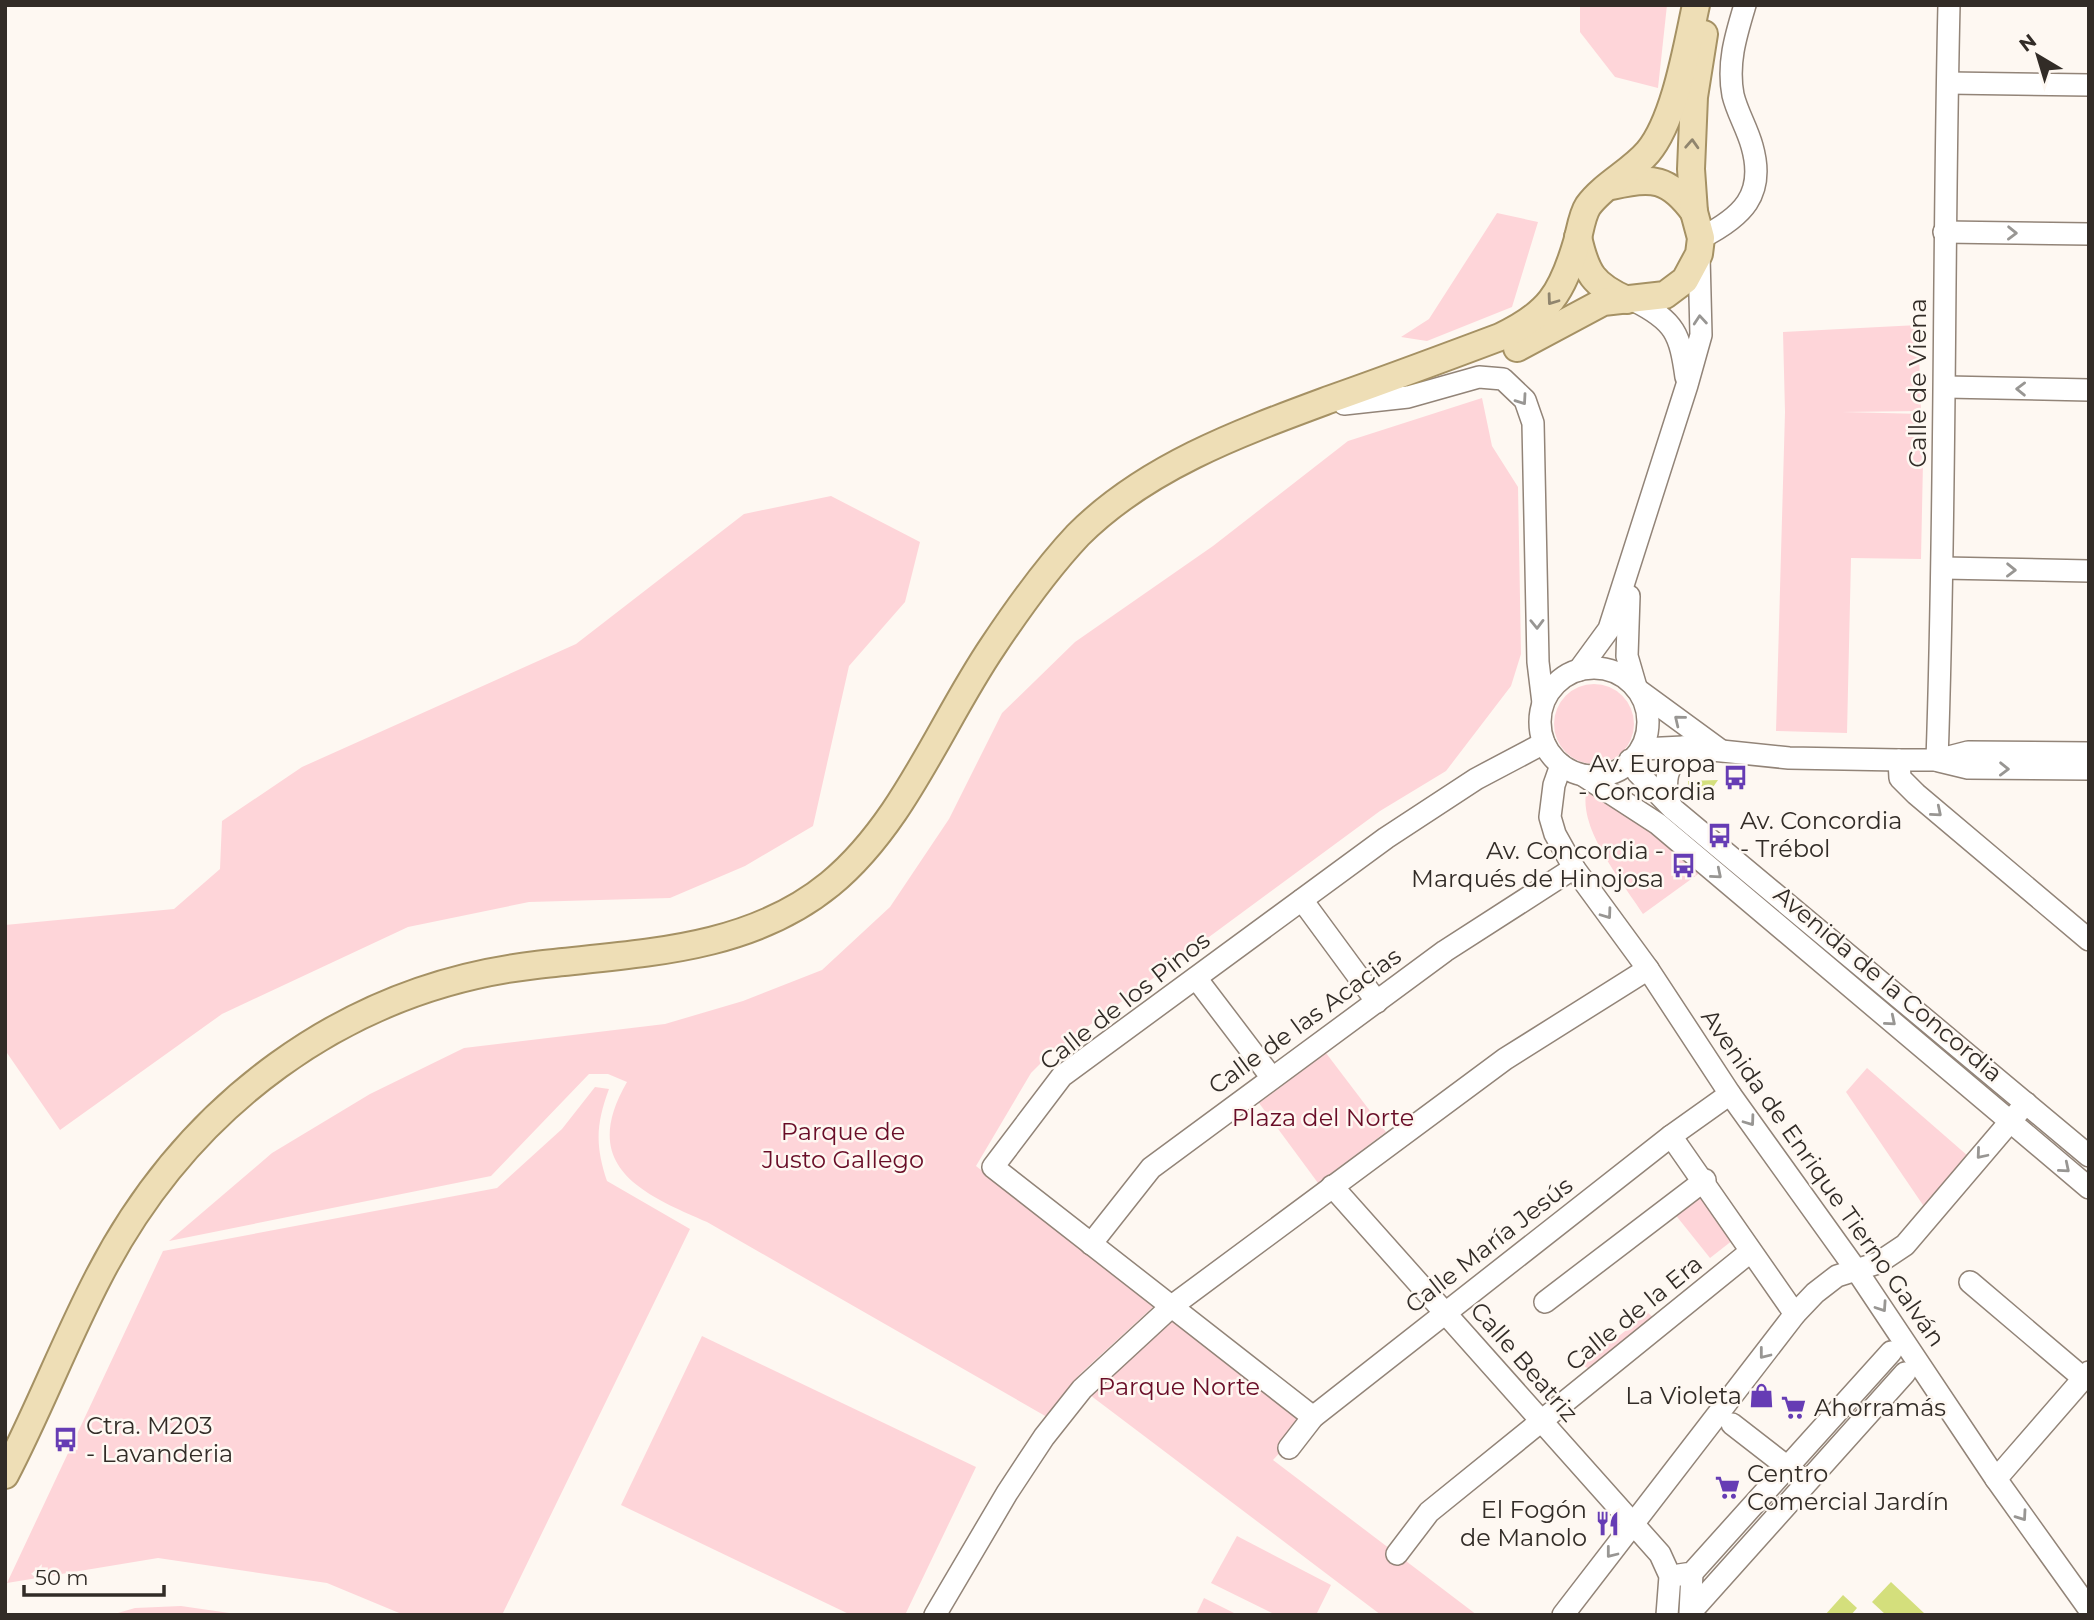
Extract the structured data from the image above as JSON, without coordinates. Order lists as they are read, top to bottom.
{
  "streets": {
    "street": [
      "Calle de Viena",
      "Avenida de la Concordia",
      "Calle de los Pinos",
      "Calle de las Acacias",
      "Avenida de Enrique Tierno Galván",
      "Calle María Jesús",
      "Calle de la Era",
      "Calle Beatriz"
    ]
  },
  "crossings": [
    ["Avenida de la Concordia", "Calle de los Pinos"],
    ["Avenida de la Concordia", "Avenida de Enrique Tierno Galván"],
    ["Calle de los Pinos", "Calle de las Acacias"],
    ["Calle de los Pinos", "Avenida de Enrique Tierno Galván"],
    ["Calle de los Pinos", "Calle María Jesús"],
    ["Calle de las Acacias", "Avenida de Enrique Tierno Galván"],
    ["Avenida de Enrique Tierno Galván", "Calle María Jesús"],
    ["Calle María Jesús", "Calle Beatriz"],
    ["Calle de la Era", "Calle Beatriz"]
  ],
  "parks": ["Plaza del Norte", "Parque de Justo Gallego", "Parque Norte"],
  "places": {
    "bus stop": [
      "Av. Europa - Concordia",
      "Av. Concordia - Trébol",
      "Av. Concordia - Marqués de Hinojosa",
      "Ctra. M203 - Lavanderia"
    ],
    "shop": ["La Violeta"],
    "supermarket": ["Ahorramás", "Centro Comercial Jardín"],
    "restaurant": ["El Fogón de Manolo"]
  },
  "scale_bar": "50 m",
  "north": "top left"
}
